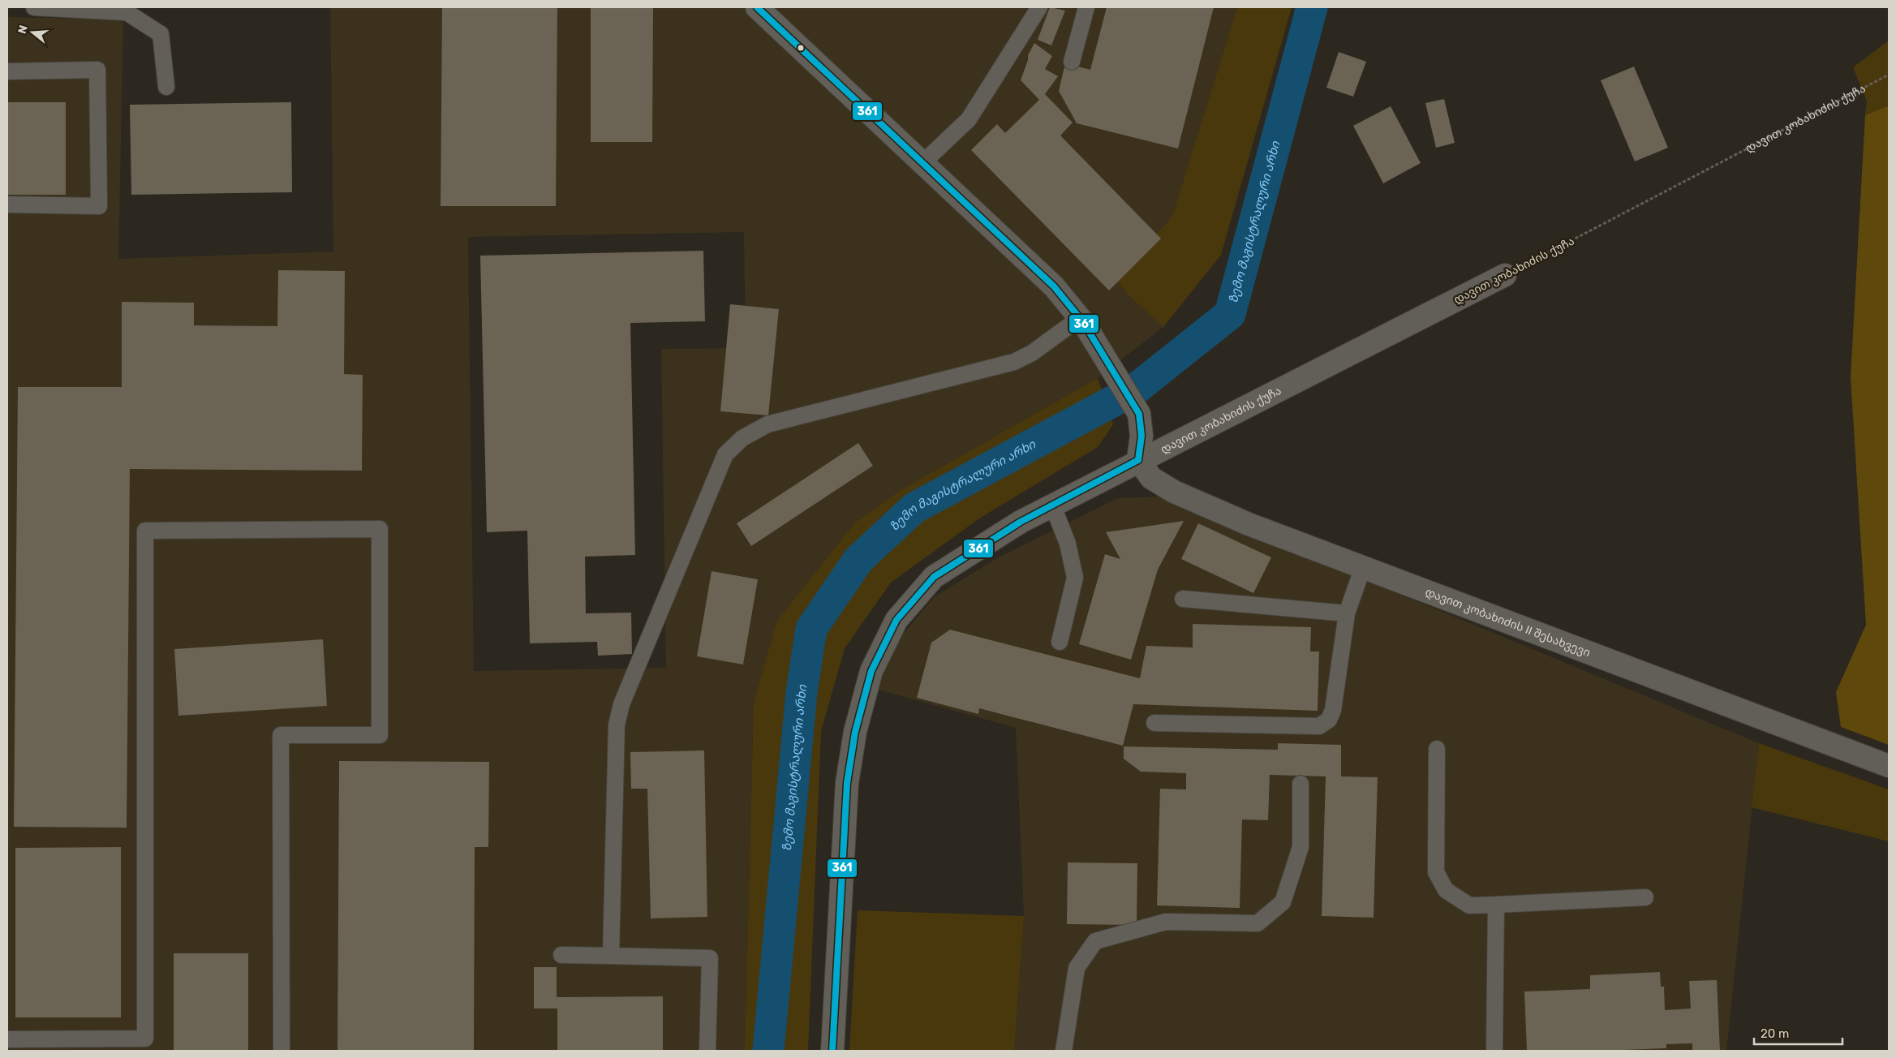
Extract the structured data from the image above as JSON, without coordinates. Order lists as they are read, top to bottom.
{
  "streets": {
    "street": ["დავით კობახიძის ქუჩა", "დავით კობახიძის II შესახვევი"]
  },
  "crossings": [
    ["დავით კობახიძის ქუჩა", "დავით კობახიძის II შესახვევი"]
  ],
  "water": ["ზემო მაგისტრალური არხი"],
  "lines": ["transit line 361"],
  "scale_bar": "20 m",
  "north": "left"
}
